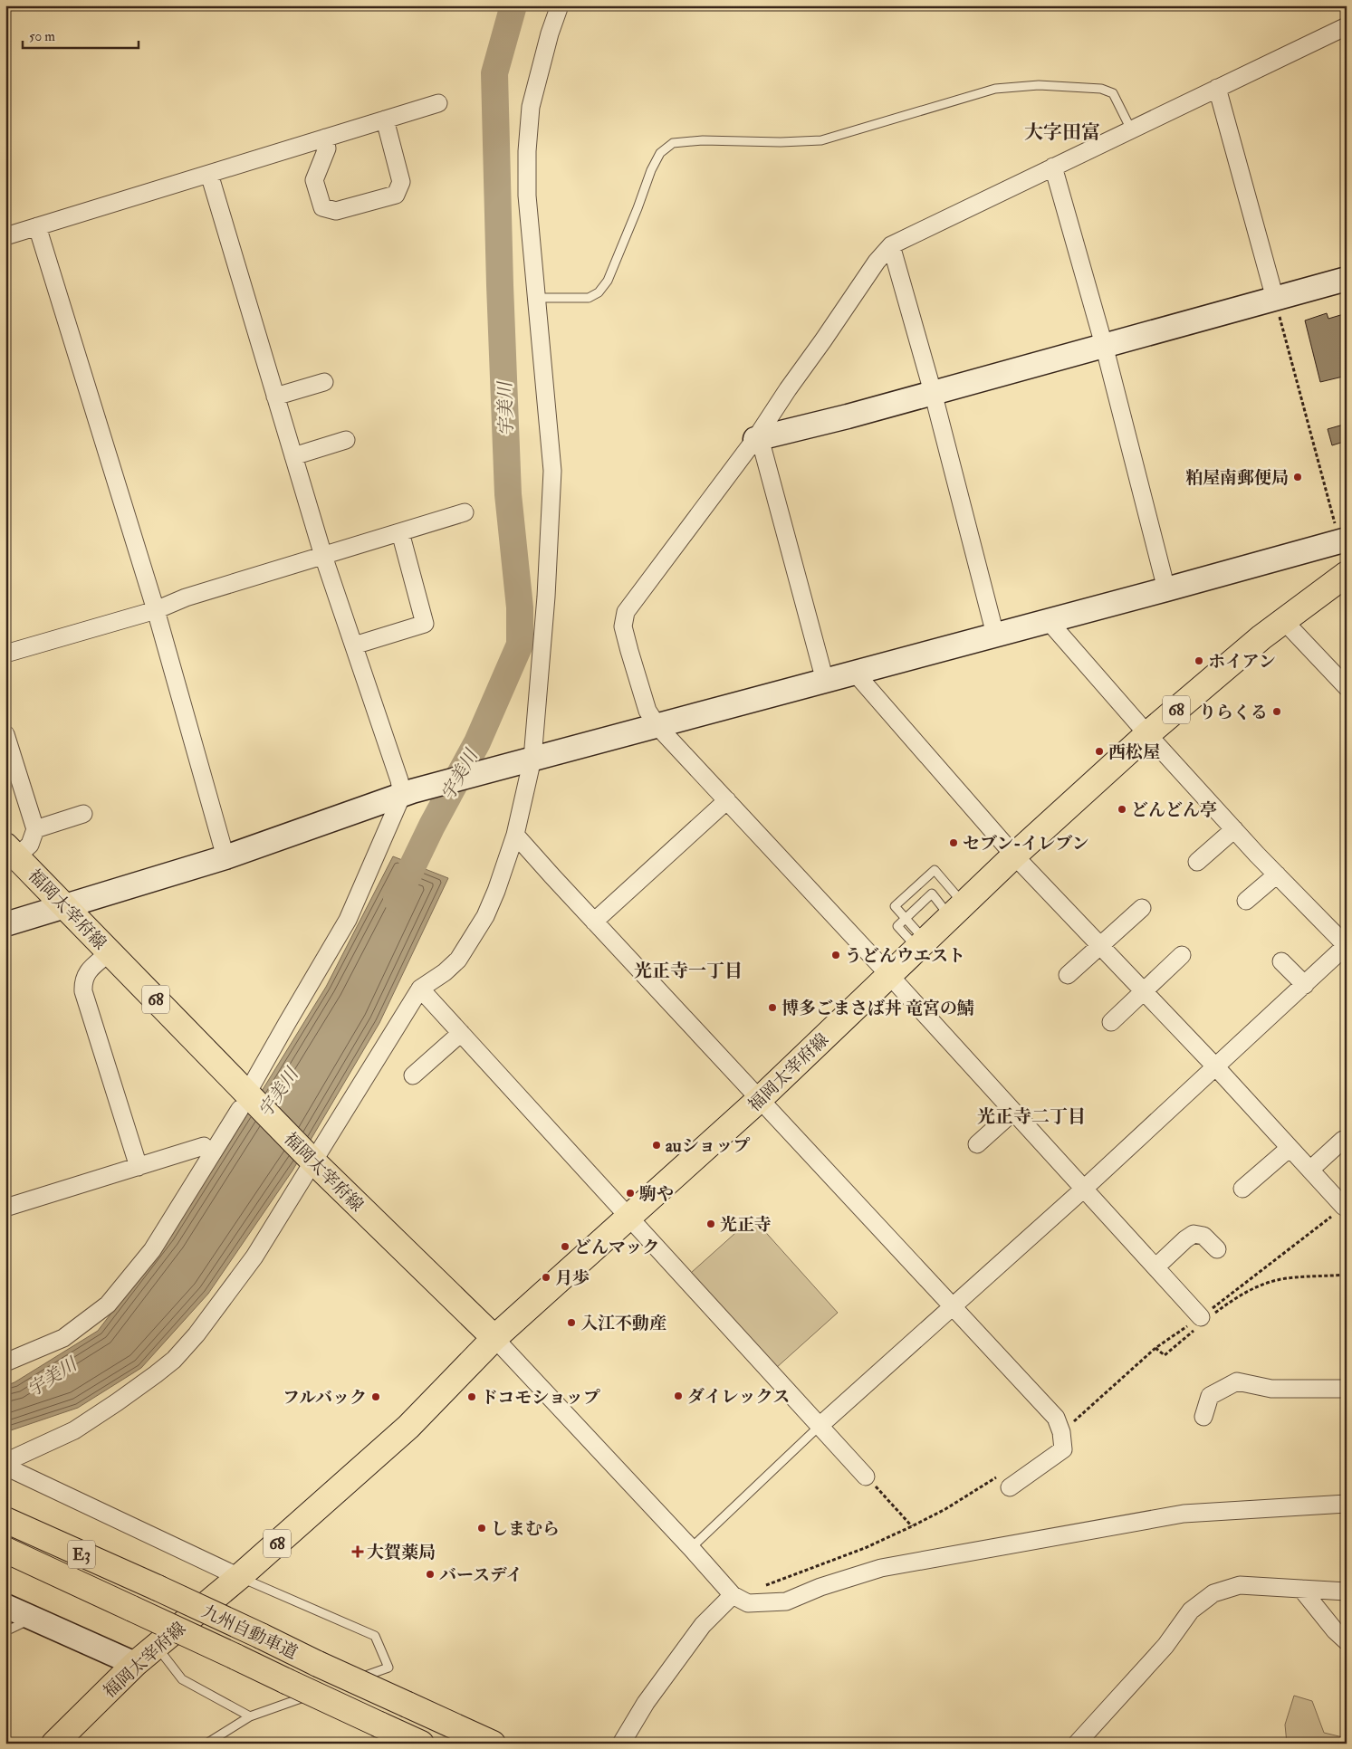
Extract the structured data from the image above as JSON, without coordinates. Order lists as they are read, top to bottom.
{
  "streets": {
    "main road": [
      "68",
      "福岡太宰府線",
      "E3",
      "九州自動車道"
    ]
  },
  "districts": ["大字田富", "光正寺一丁目", "光正寺二丁目"],
  "water": ["宇美川"],
  "places": {
    "other": [
      "粕屋南郵便局",
      "ホイアン",
      "りらくる",
      "西松屋",
      "どんどん亭",
      "セブン-イレブン",
      "うどんウエスト",
      "博多ごまさば丼 竜宮の鯖",
      "auショップ",
      "駒や",
      "光正寺",
      "どんマック",
      "月歩",
      "入江不動産",
      "ダイレックス",
      "フルバック",
      "ドコモショップ",
      "しまむら",
      "バースデイ"
    ],
    "health": ["大賀薬局"]
  },
  "scale_bar": "50 m"
}
